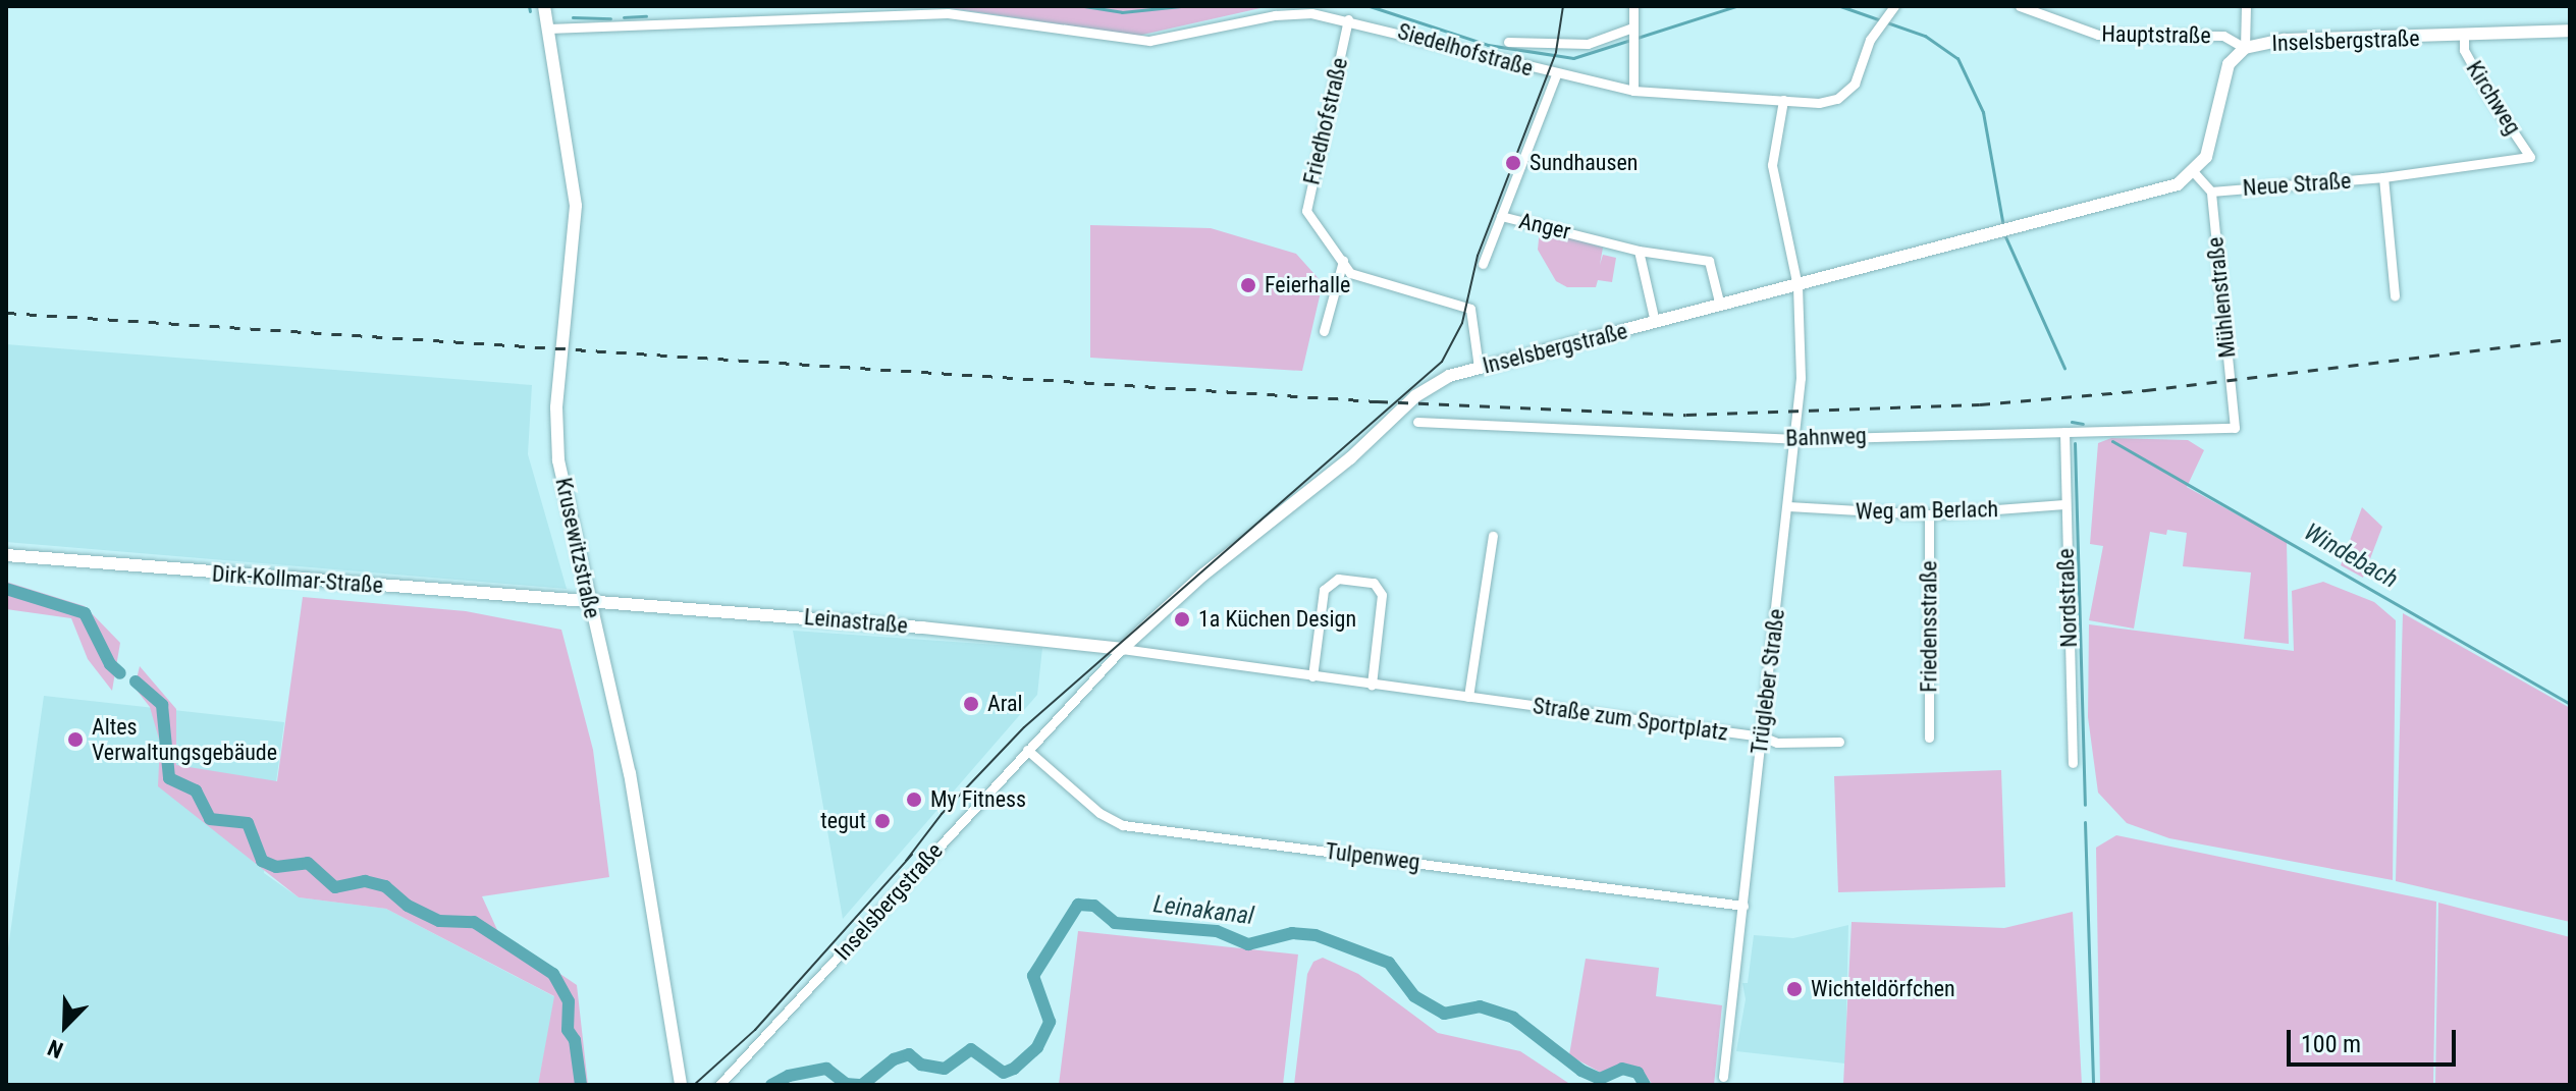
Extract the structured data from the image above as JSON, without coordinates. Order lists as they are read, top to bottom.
{
  "streets": {
    "street": [
      "Hauptstraße",
      "Inselsbergstraße",
      "Siedelhofstraße",
      "Kirchweg",
      "Friedhofstraße",
      "Neue Straße",
      "Anger",
      "Mühlenstraße",
      "Bahnweg",
      "Weg am Berlach",
      "Krusewitzstraße",
      "Dirk-Kollmar-Straße",
      "Nordstraße",
      "Leinastraße",
      "Friedensstraße",
      "Trügleber Straße",
      "Straße zum Sportplatz",
      "Tulpenweg"
    ]
  },
  "crossings": [
    ["Hauptstraße", "Inselsbergstraße"],
    ["Inselsbergstraße", "Kirchweg"],
    ["Inselsbergstraße", "Friedhofstraße"],
    ["Inselsbergstraße", "Anger"],
    ["Inselsbergstraße", "Leinastraße"],
    ["Inselsbergstraße", "Trügleber Straße"],
    ["Inselsbergstraße", "Straße zum Sportplatz"],
    ["Inselsbergstraße", "Tulpenweg"],
    ["Siedelhofstraße", "Friedhofstraße"],
    ["Siedelhofstraße", "Anger"],
    ["Siedelhofstraße", "Krusewitzstraße"],
    ["Siedelhofstraße", "Trügleber Straße"],
    ["Kirchweg", "Neue Straße"],
    ["Neue Straße", "Mühlenstraße"],
    ["Mühlenstraße", "Bahnweg"],
    ["Bahnweg", "Nordstraße"],
    ["Bahnweg", "Trügleber Straße"],
    ["Weg am Berlach", "Nordstraße"],
    ["Weg am Berlach", "Friedensstraße"],
    ["Weg am Berlach", "Trügleber Straße"],
    ["Krusewitzstraße", "Dirk-Kollmar-Straße"],
    ["Krusewitzstraße", "Leinastraße"],
    ["Dirk-Kollmar-Straße", "Leinastraße"],
    ["Leinastraße", "Straße zum Sportplatz"],
    ["Trügleber Straße", "Straße zum Sportplatz"],
    ["Trügleber Straße", "Tulpenweg"]
  ],
  "water": ["Windebach", "Leinakanal"],
  "places": [
    "Sundhausen",
    "Feierhalle",
    "1a Küchen Design",
    "Aral",
    "Altes Verwaltungsgebäude",
    "My Fitness",
    "tegut",
    "Wichteldörfchen"
  ],
  "scale_bar": "100 m",
  "north": "bottom left"
}
